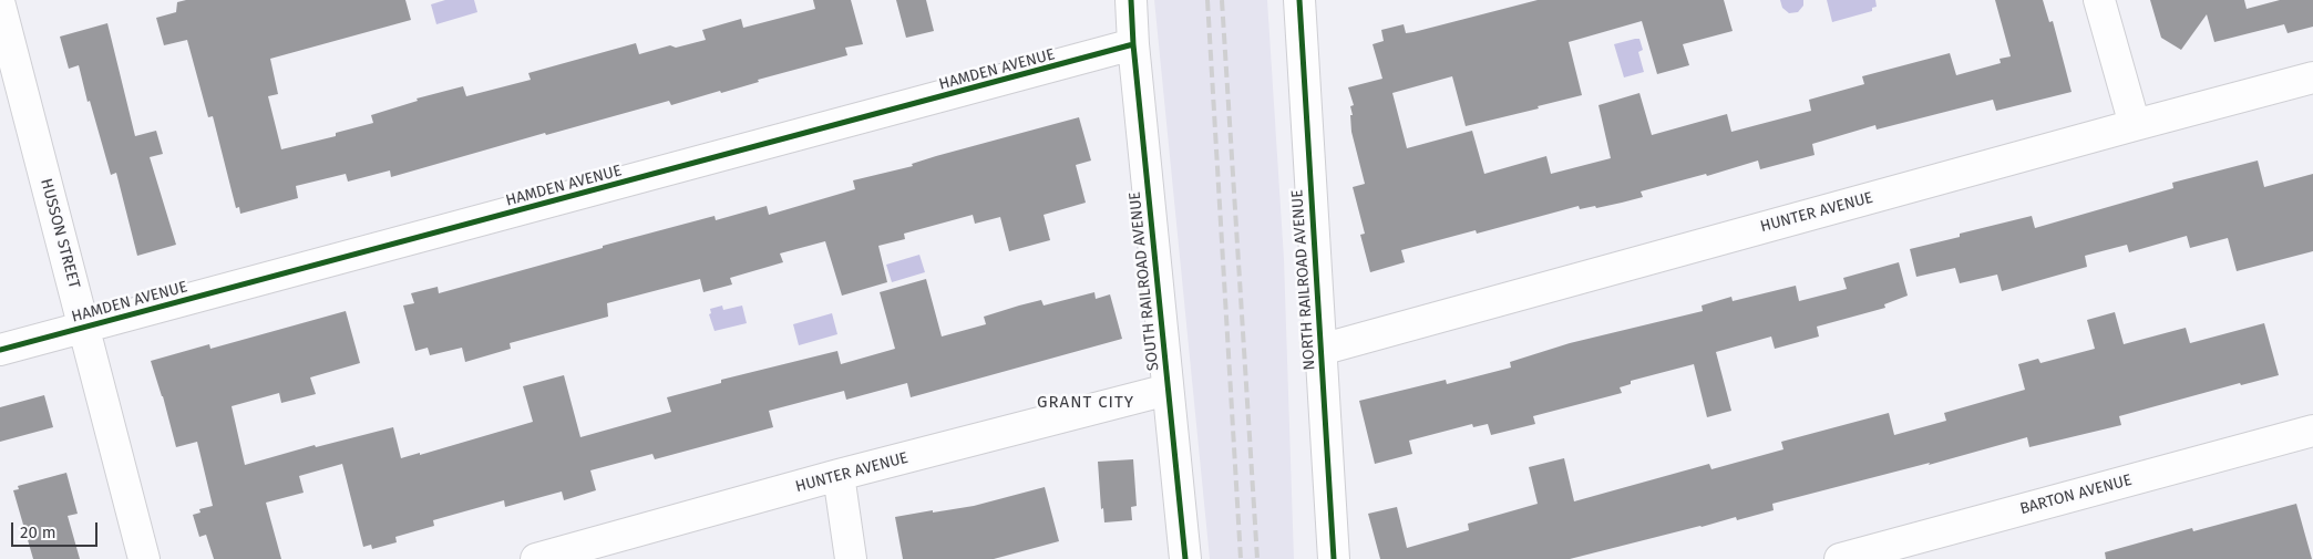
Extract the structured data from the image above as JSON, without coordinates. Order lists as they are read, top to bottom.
{
  "streets": {
    "street": [
      "HAMDEN AVENUE",
      "HUNTER AVENUE",
      "HUSSON STREET",
      "NORTH RAILROAD AVENUE",
      "SOUTH RAILROAD AVENUE",
      "BARTON AVENUE"
    ]
  },
  "crossings": [
    ["HAMDEN AVENUE", "HUSSON STREET"],
    ["HAMDEN AVENUE", "SOUTH RAILROAD AVENUE"],
    ["HUNTER AVENUE", "NORTH RAILROAD AVENUE"],
    ["HUNTER AVENUE", "SOUTH RAILROAD AVENUE"]
  ],
  "districts": ["GRANT CITY"],
  "scale_bar": "20 m"
}
